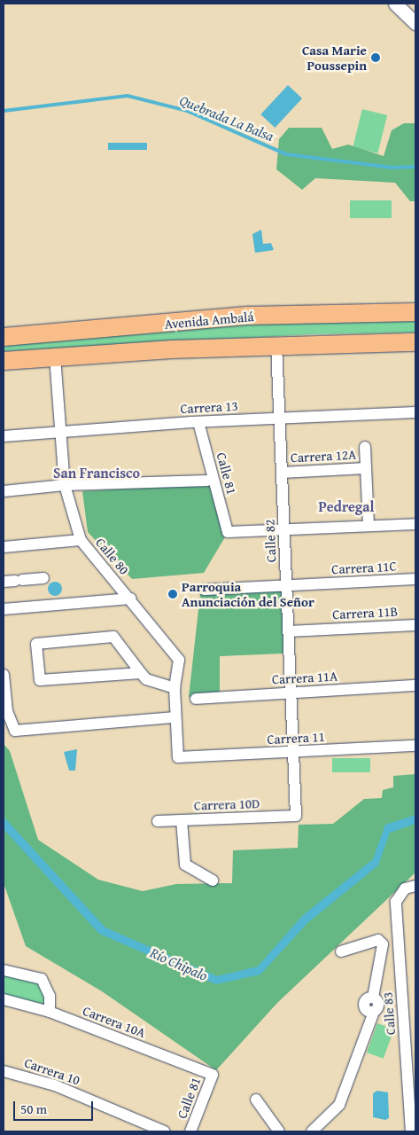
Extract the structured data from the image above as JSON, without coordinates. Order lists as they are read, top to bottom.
{
  "streets": {
    "main road": ["Avenida Ambalá"],
    "street": [
      "Carrera 13",
      "Carrera 12A",
      "Calle 81",
      "Calle 82",
      "Calle 80",
      "Carrera 11C",
      "Carrera 11B",
      "Carrera 11A",
      "Carrera 11",
      "Carrera 10D",
      "Calle 83",
      "Carrera 10A",
      "Carrera 10"
    ]
  },
  "crossings": [
    ["Avenida Ambalá", "Calle 82"],
    ["Avenida Ambalá", "Calle 80"],
    ["Carrera 13", "Calle 81"],
    ["Carrera 13", "Calle 82"],
    ["Carrera 13", "Calle 80"],
    ["Carrera 12A", "Calle 82"],
    ["Calle 81", "Calle 82"],
    ["Calle 81", "Carrera 10A"],
    ["Calle 82", "Carrera 11C"],
    ["Calle 82", "Carrera 11B"],
    ["Calle 82", "Carrera 11A"],
    ["Calle 82", "Carrera 11"],
    ["Calle 82", "Carrera 10D"],
    ["Calle 80", "Carrera 11"]
  ],
  "districts": ["San Francisco", "Pedregal"],
  "water": ["Quebrada La Balsa", "Río Chipalo"],
  "places": ["Casa Marie Poussepin", "Parroquia Anunciación del Señor"],
  "scale_bar": "50 m"
}
